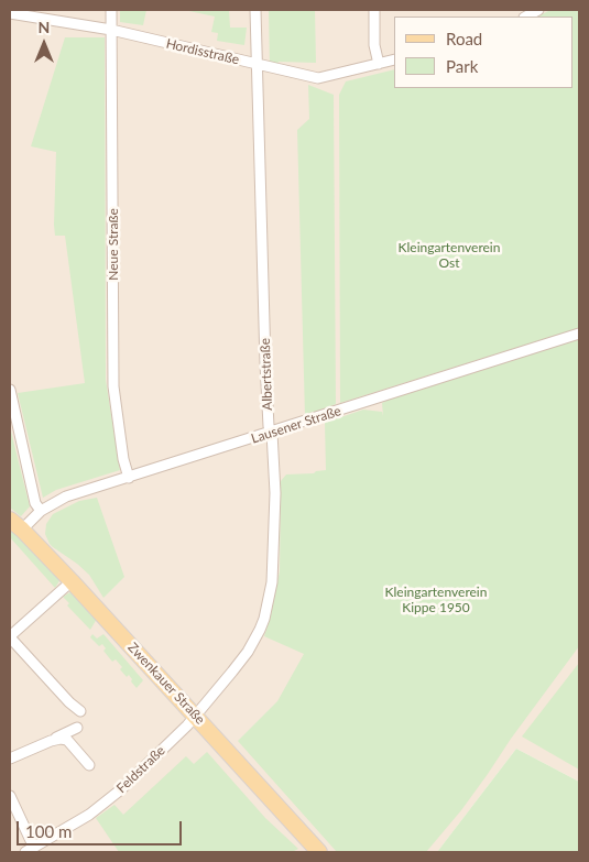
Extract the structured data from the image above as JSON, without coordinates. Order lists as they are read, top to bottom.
{
  "streets": {
    "main road": ["Zwenkauer Straße"],
    "street": [
      "Hordisstraße",
      "Neue Straße",
      "Albertstraße",
      "Lausener Straße",
      "Feldstraße"
    ]
  },
  "crossings": [
    ["Hordisstraße", "Neue Straße"],
    ["Hordisstraße", "Albertstraße"],
    ["Neue Straße", "Lausener Straße"],
    ["Albertstraße", "Lausener Straße"],
    ["Albertstraße", "Zwenkauer Straße"],
    ["Albertstraße", "Feldstraße"],
    ["Lausener Straße", "Zwenkauer Straße"],
    ["Zwenkauer Straße", "Feldstraße"]
  ],
  "parks": ["Kleingartenverein Ost", "Kleingartenverein Kippe 1950"],
  "legend": ["Road", "Park"],
  "scale_bar": "100 m",
  "north": "top"
}
